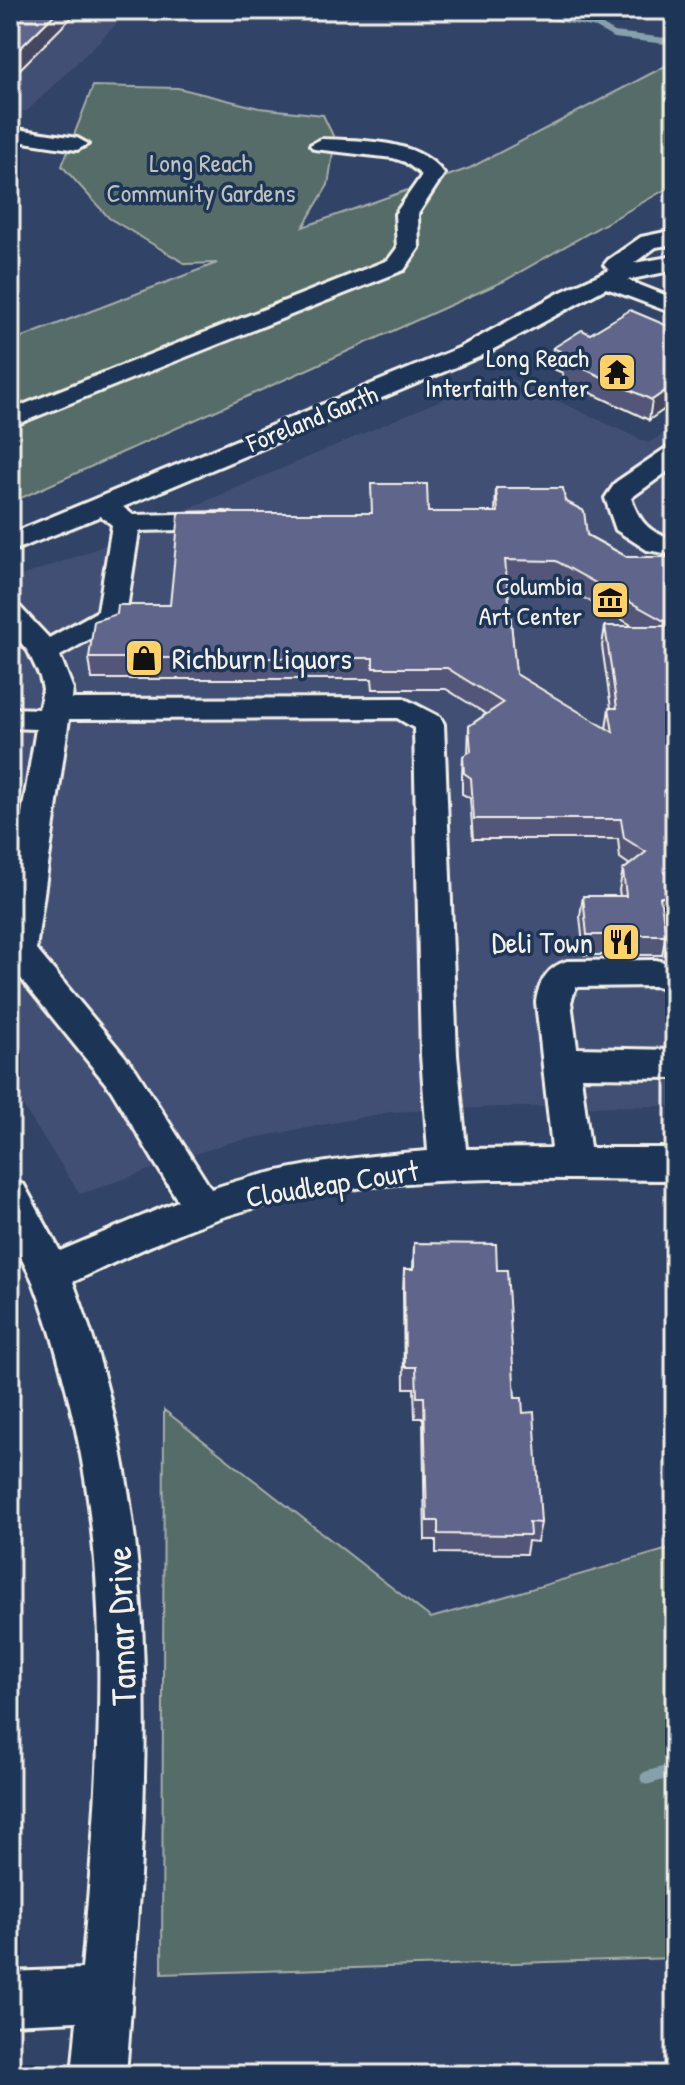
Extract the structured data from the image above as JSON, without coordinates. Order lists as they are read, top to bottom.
{
  "streets": {
    "street": ["Foreland Garth", "Cloudleap Court", "Tamar Drive"]
  },
  "crossings": [
    ["Cloudleap Court", "Tamar Drive"]
  ],
  "parks": ["Long Reach Community Gardens"],
  "places": {
    "temple": ["Long Reach Interfaith Center"],
    "museum": ["Columbia Art Center"],
    "shop": ["Richburn Liquors"],
    "restaurant": ["Deli Town"]
  }
}
